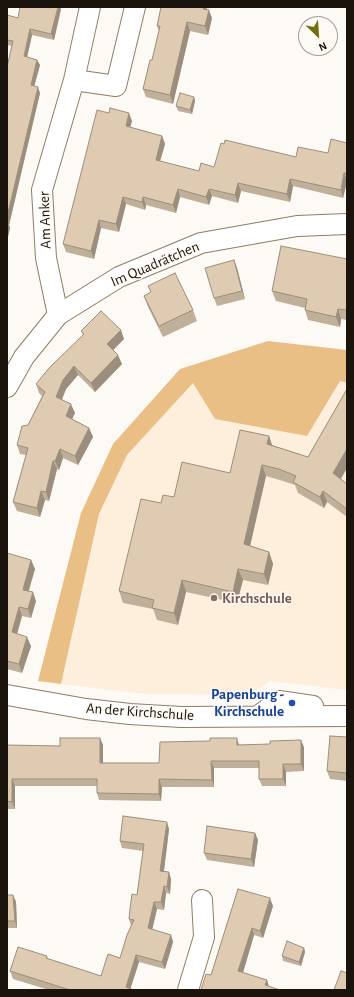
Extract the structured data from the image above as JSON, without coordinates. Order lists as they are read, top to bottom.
{
  "streets": {
    "street": ["Am Anker", "Im Quadrätchen", "An der Kirchschule"]
  },
  "crossings": [
    ["Am Anker", "Im Quadrätchen"]
  ],
  "places": ["Kirchschule", "Papenburg - Kirchschule"],
  "north": "bottom right"
}
